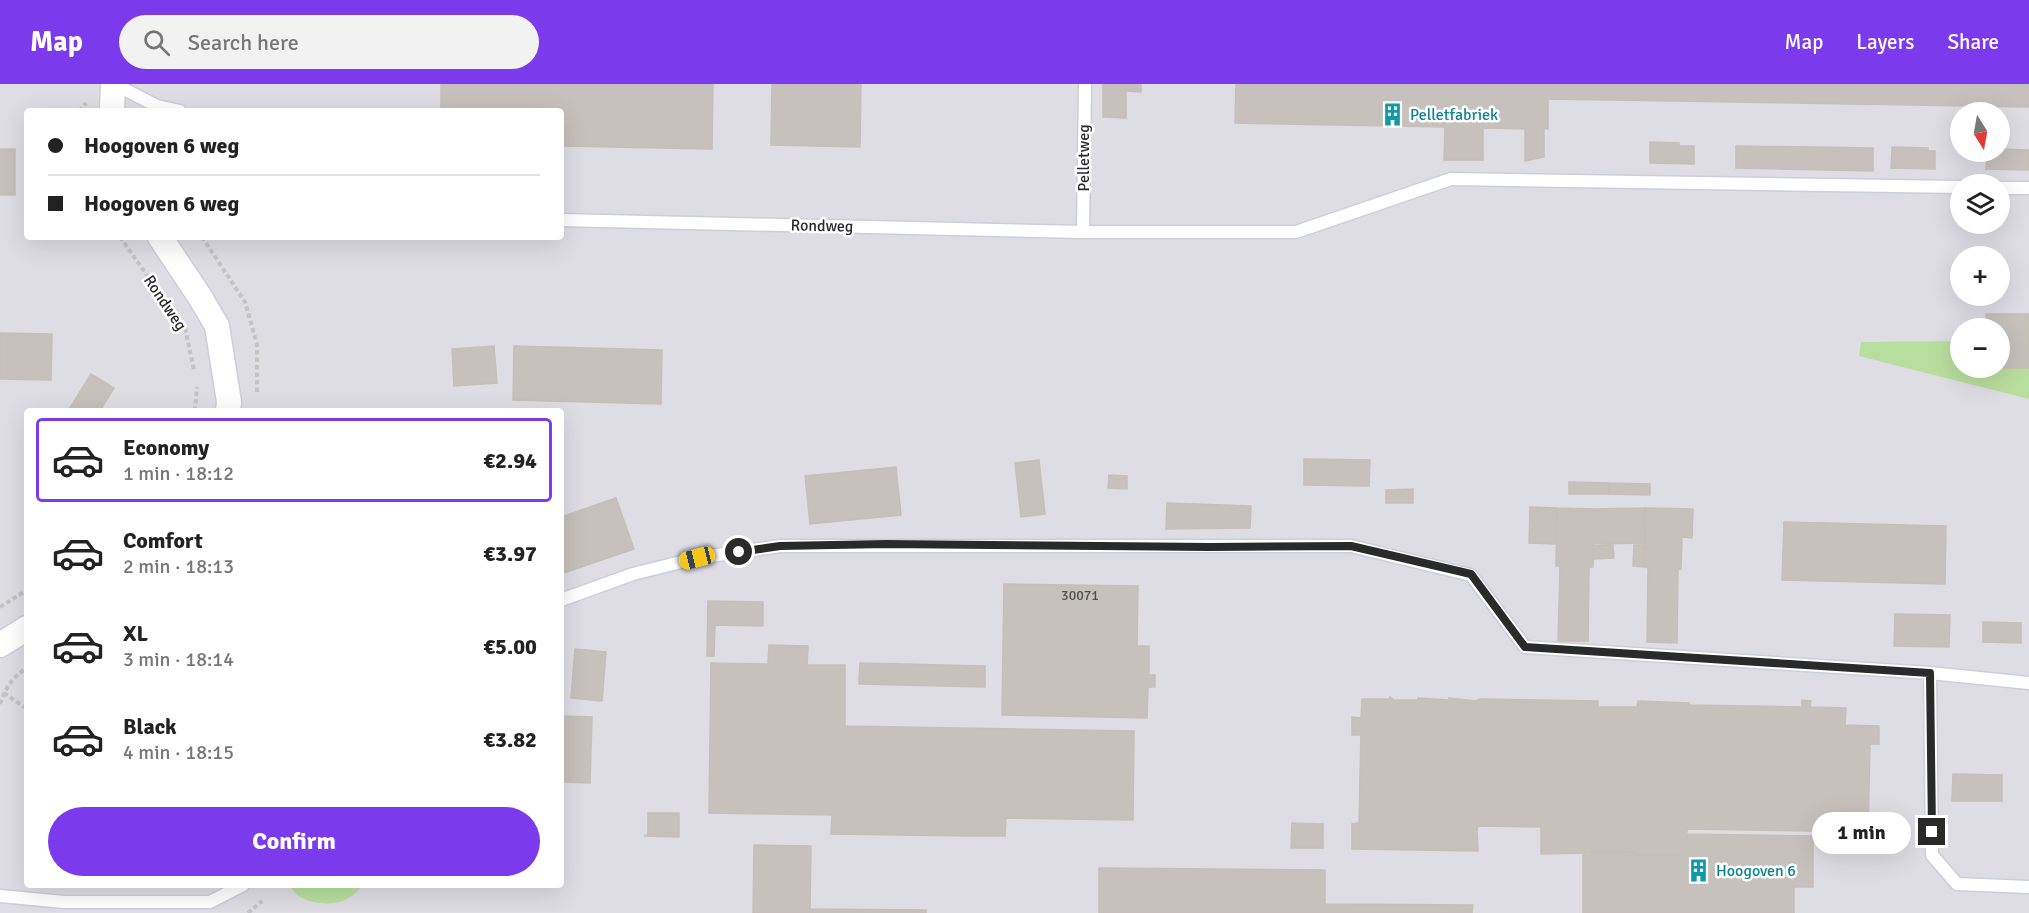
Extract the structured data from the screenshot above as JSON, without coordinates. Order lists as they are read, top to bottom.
{
  "streets": {
    "street": ["Rondweg"],
    "lane": ["Pelletweg"]
  },
  "crossings": [
    ["Pelletweg", "Rondweg"]
  ],
  "places": {
    "building": ["Pelletfabriek", "Hoogoven 6"]
  },
  "house_numbers": ["30071"],
  "north": "bottom",
  "page": {
    "header": "Map",
    "search": "Search here",
    "nav": ["Map", "Layers", "Share"],
    "map_buttons": ["+", "−"],
    "banner": ["Hoogoven 6 weg", "Hoogoven 6 weg"],
    "list": [
      {
        "name": "Economy",
        "note": "1 min · 18:12",
        "value": "€2.94"
      },
      {
        "name": "Comfort",
        "note": "2 min · 18:13",
        "value": "€3.97"
      },
      {
        "name": "XL",
        "note": "3 min · 18:14",
        "value": "€5.00"
      },
      {
        "name": "Black",
        "note": "4 min · 18:15",
        "value": "€3.82"
      }
    ],
    "buttons": "Confirm",
    "bubble": "1 min"
  }
}
